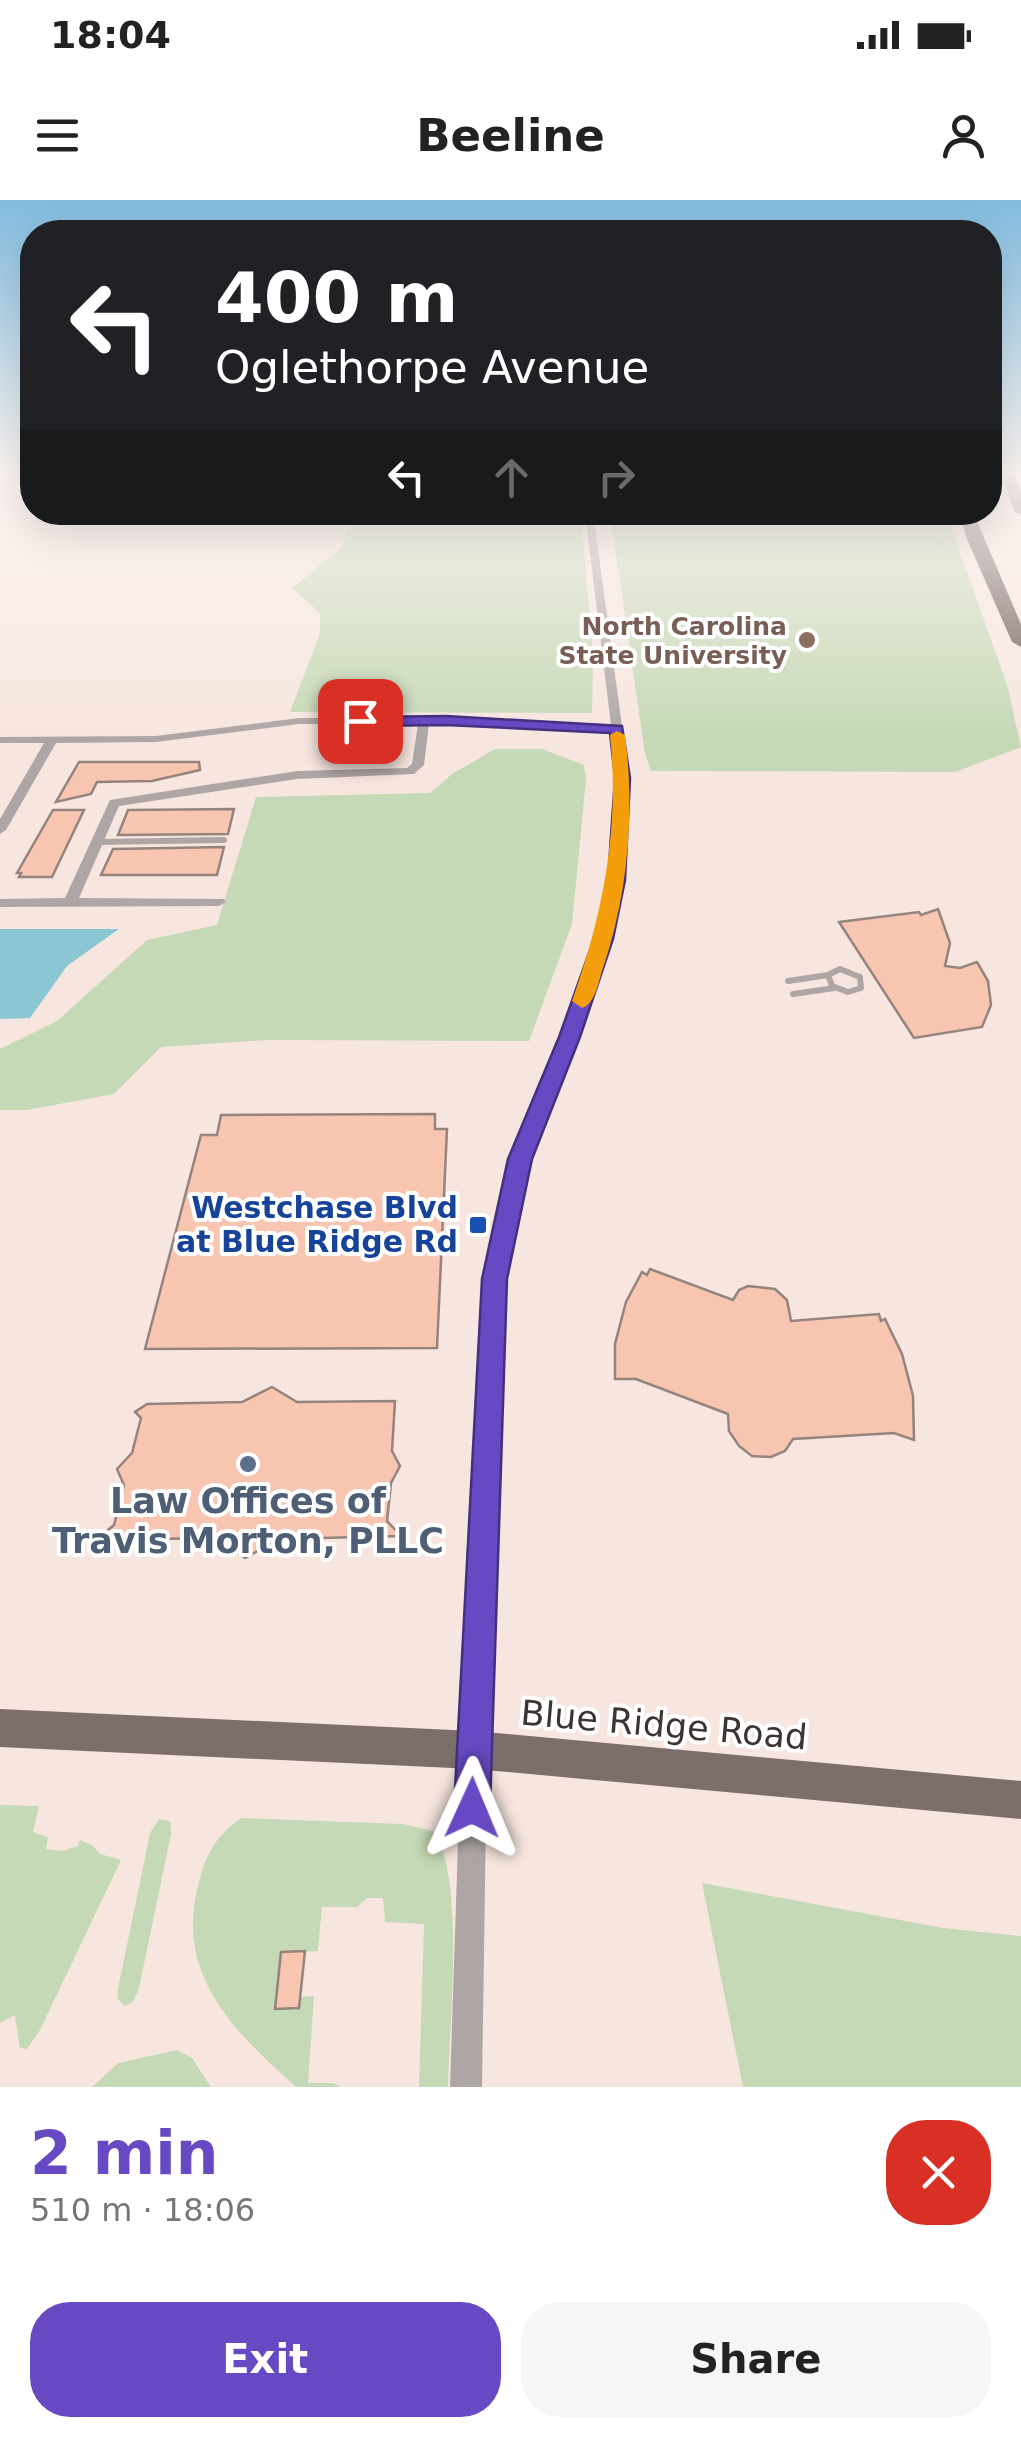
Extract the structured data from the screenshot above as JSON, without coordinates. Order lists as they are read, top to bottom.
{
  "streets": {
    "main road": ["Blue Ridge Road"]
  },
  "places": {
    "other": ["North Carolina State University", "Law Offices of Travis Morton, PLLC"],
    "transit": ["Westchase Blvd at Blue Ridge Rd"]
  },
  "page": {
    "status": "18:04",
    "header": "Beeline",
    "turn": ["400 m", "Oglethorpe Avenue"],
    "heading": ["2 min", "510 m · 18:06"],
    "buttons": ["Exit", "Share"]
  }
}
